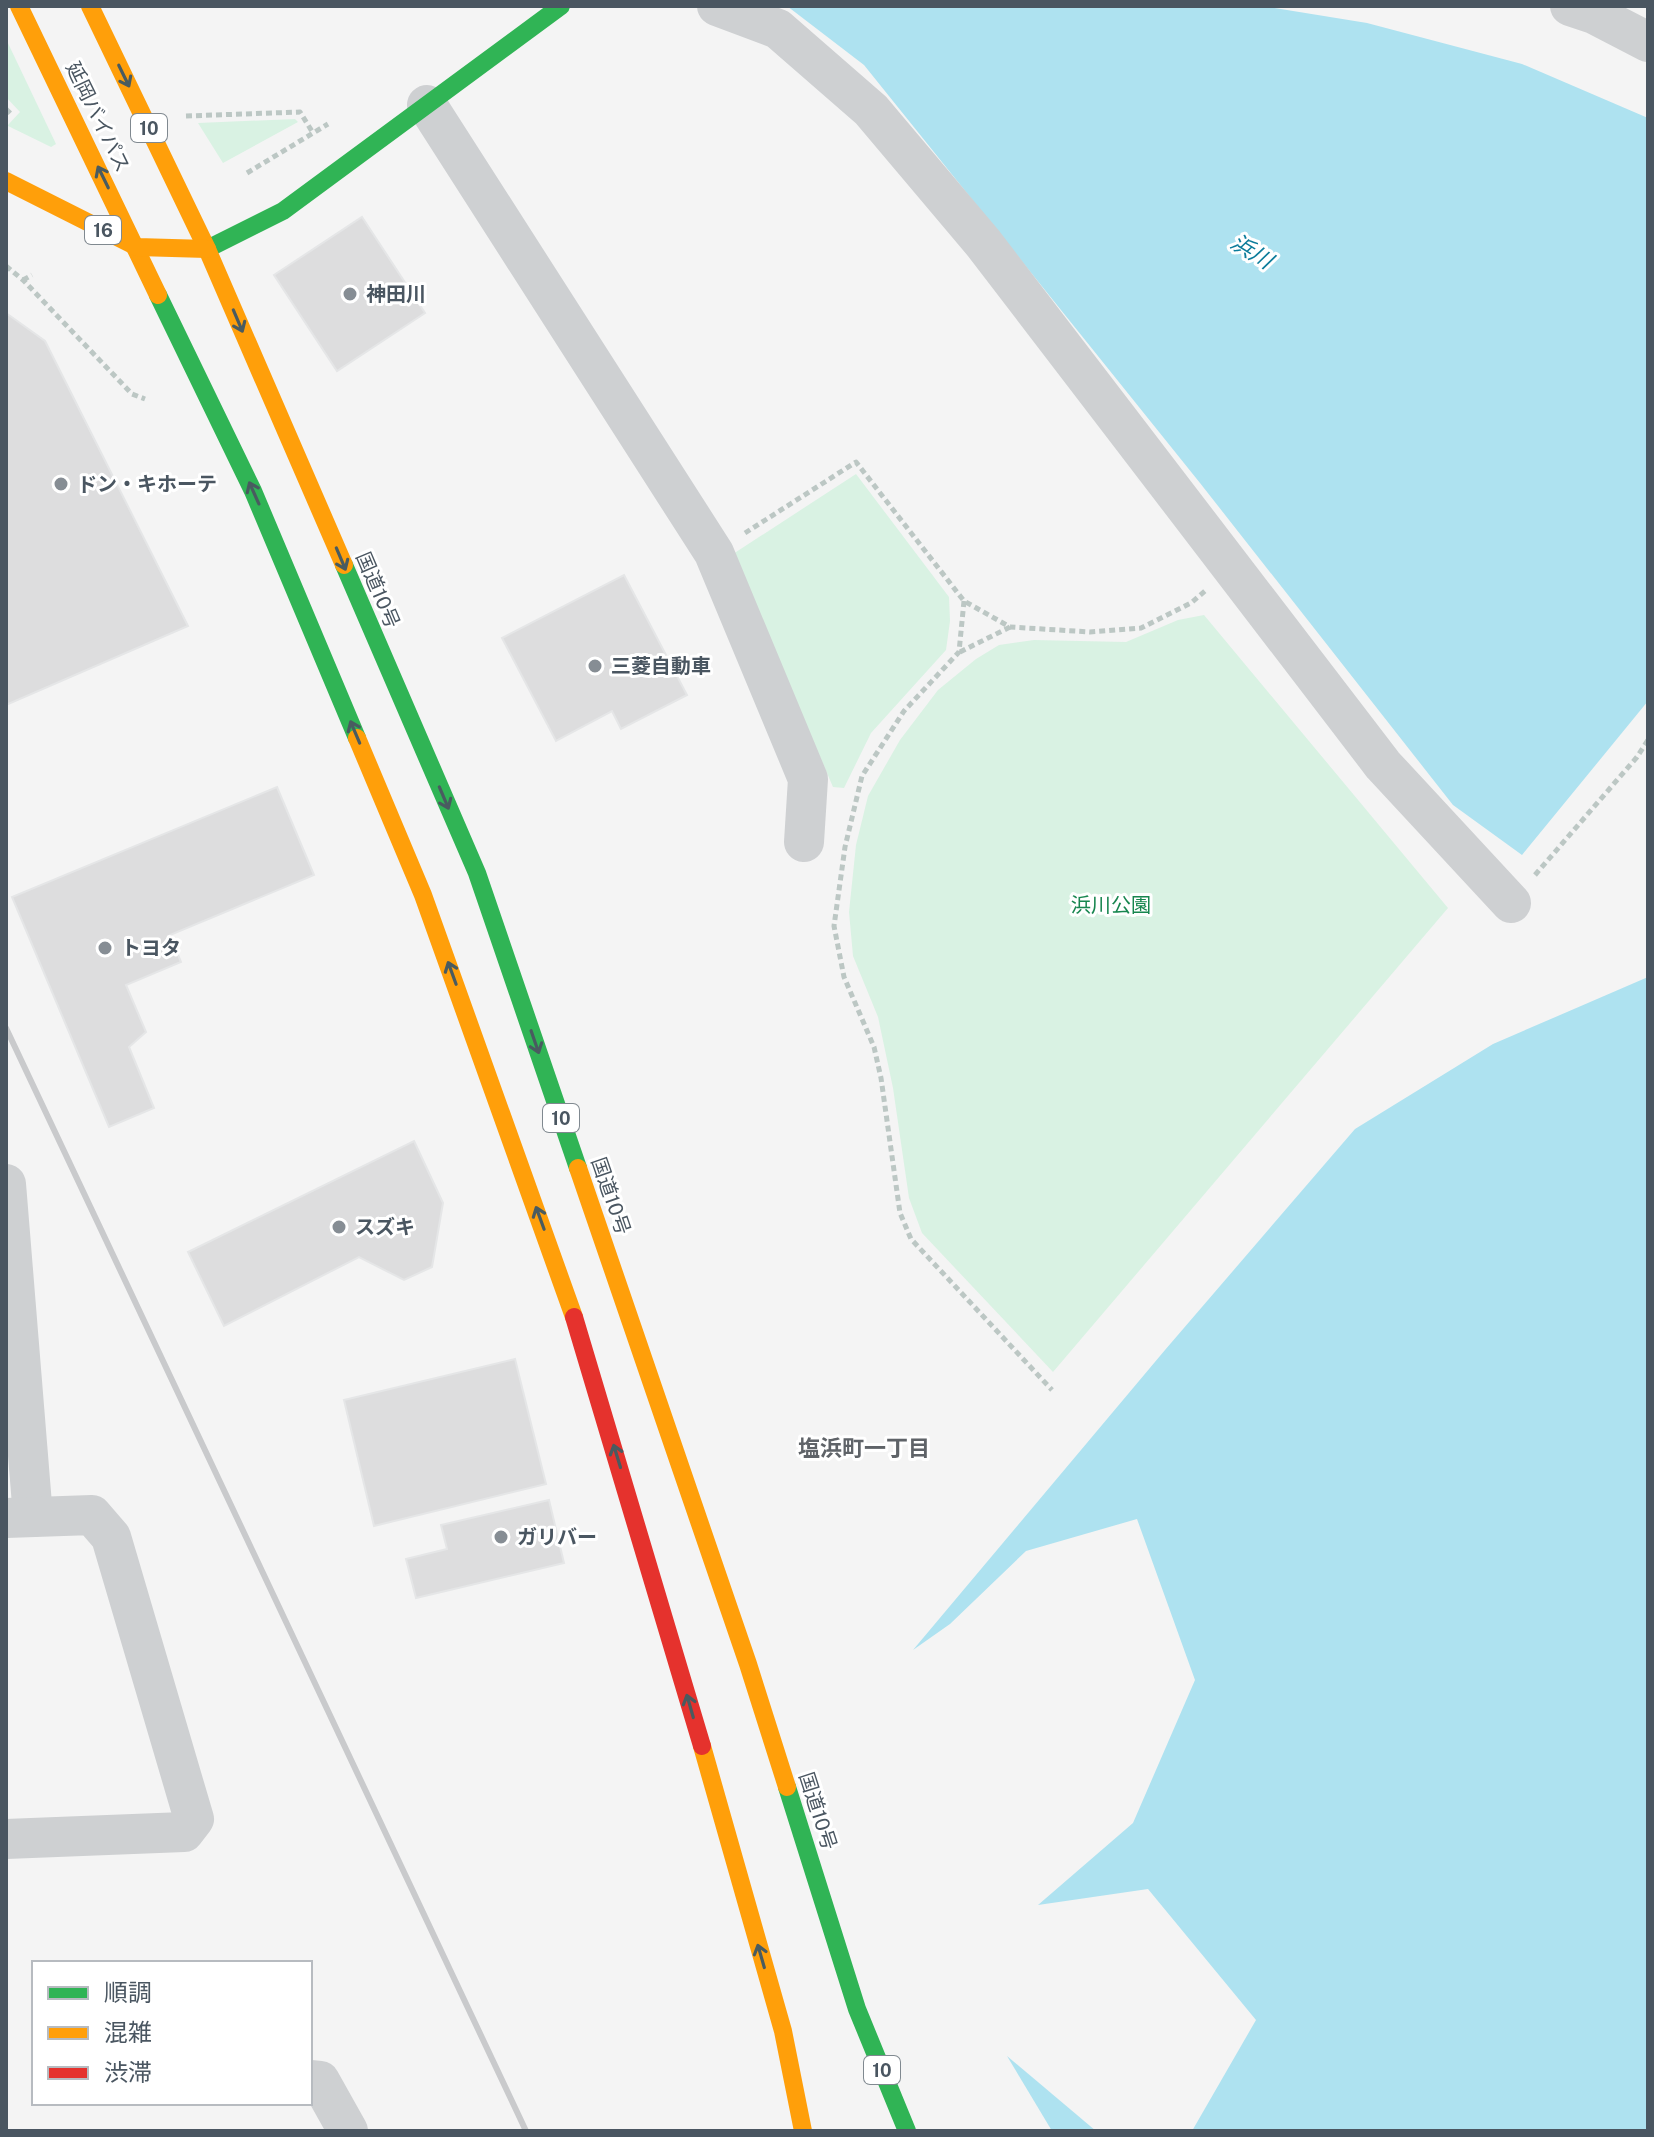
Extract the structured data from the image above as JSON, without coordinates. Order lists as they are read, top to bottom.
{
  "streets": {
    "main road": [
      "延岡バイパス",
      "10",
      "16",
      "国道10号"
    ]
  },
  "crossings": [
    ["延岡バイパス", "16"],
    ["延岡バイパス", "国道10号"],
    ["10", "国道10号"],
    ["16", "国道10号"]
  ],
  "districts": ["塩浜町一丁目"],
  "water": ["浜川"],
  "parks": ["浜川公園"],
  "places": [
    "神田川",
    "ドン・キホーテ",
    "三菱自動車",
    "トヨタ",
    "スズキ",
    "ガリバー"
  ],
  "legend": ["順調", "混雑", "渋滞"]
}
